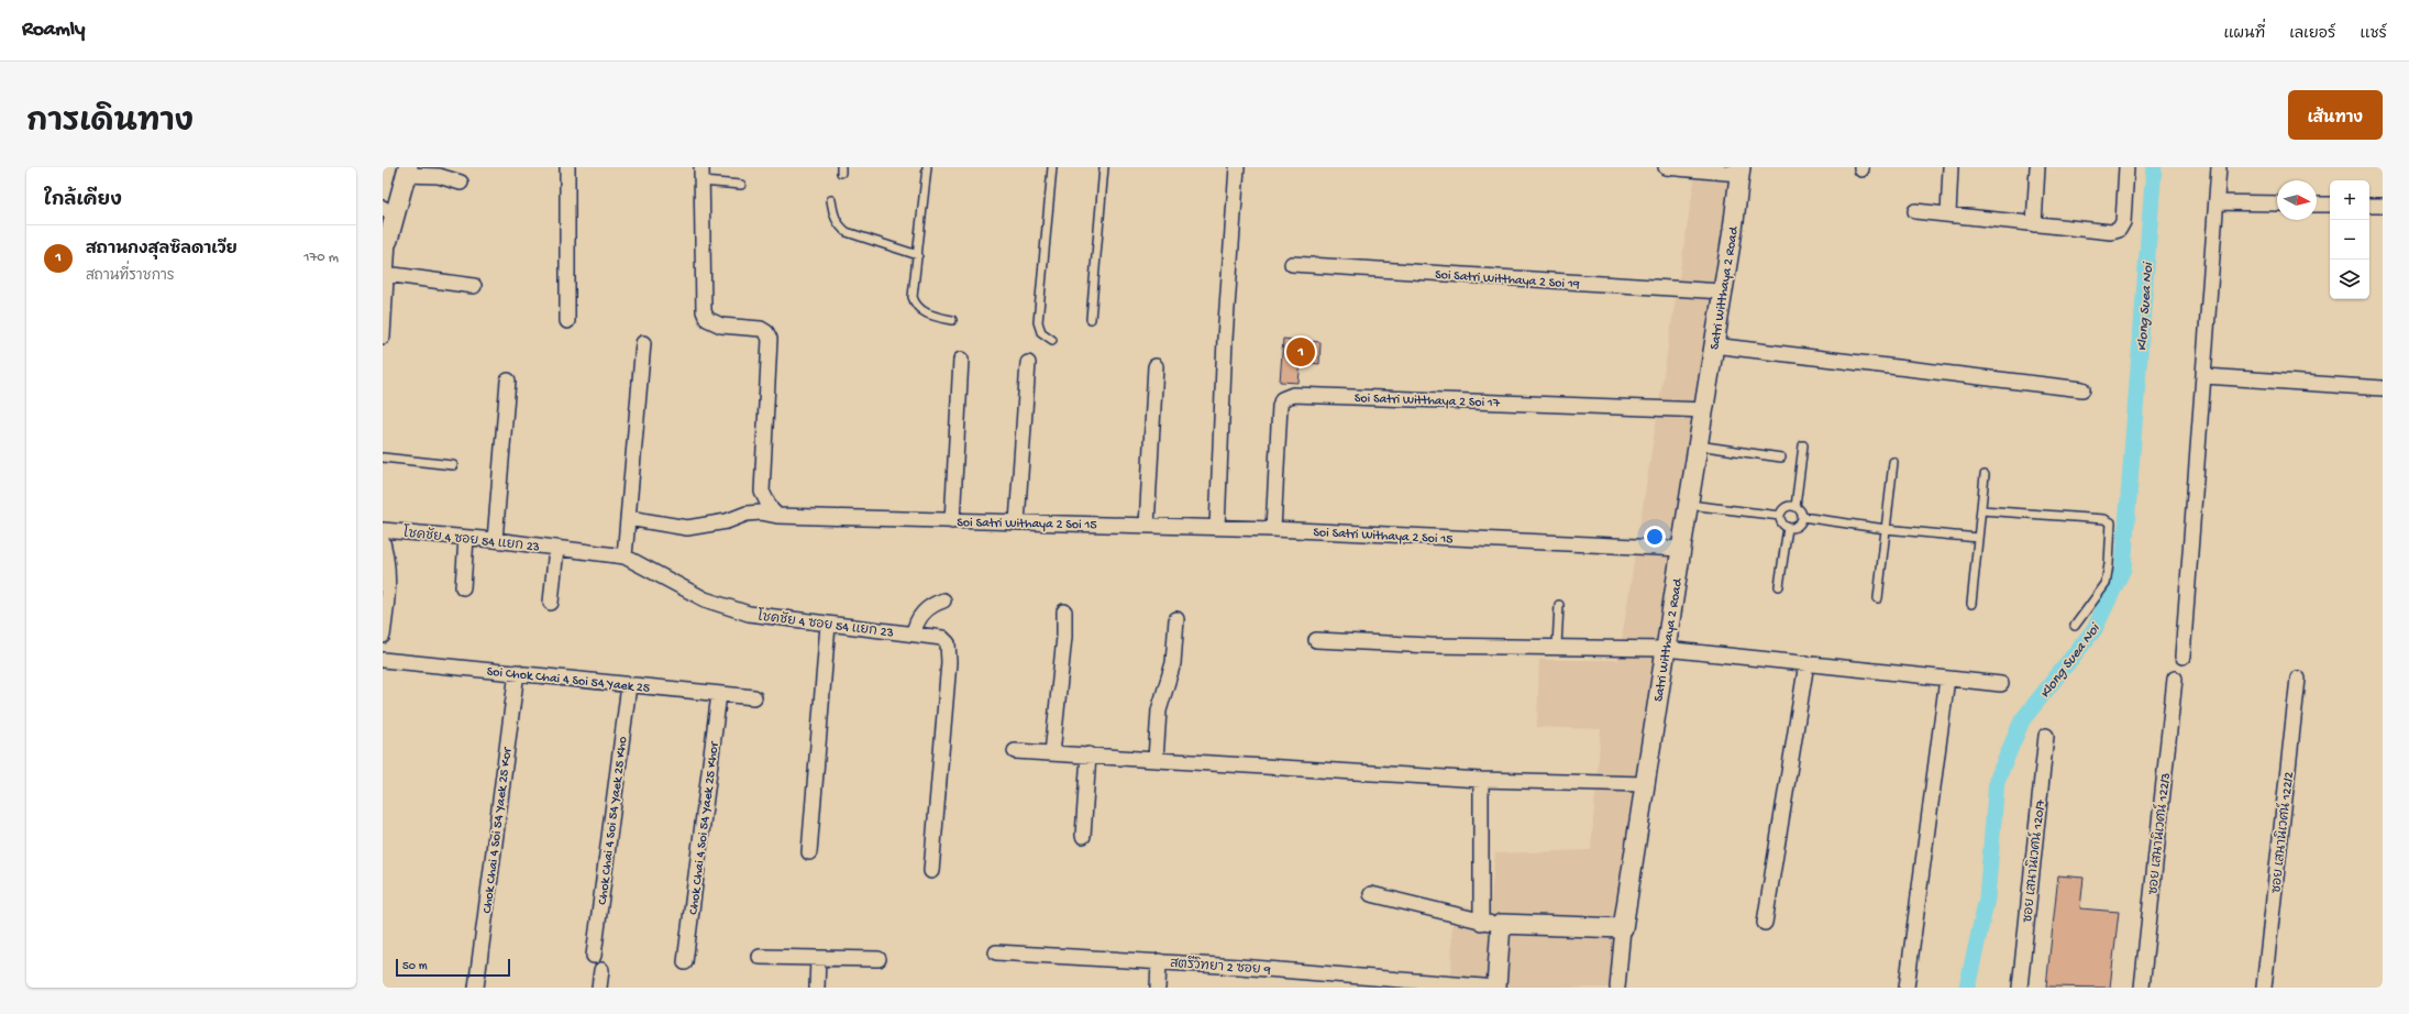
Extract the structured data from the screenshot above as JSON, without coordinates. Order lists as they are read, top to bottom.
{
  "streets": {
    "street": [
      "Soi Satri Witthaya 2 Soi 19",
      "Satri Witthaya 2 Road",
      "Soi Satri Witthaya 2 Soi 17",
      "Soi Satri Withaya 2 Soi 15",
      "โชคชัย 4 ซอย 54 แยก 23",
      "Soi Chok Chai 4 Soi 54 Yaek 25",
      "Chok Chai 4 Soi 54 Yaek 25 Kho",
      "Chok Chai 4 Soi 54 Yaek 25 Khor",
      "Chok Chai 4 Soi 54 Yaek 25 Kor",
      "ซอย เสนานิเวศน์ 122/2",
      "ซอย เสนานิเวศน์ 122/3",
      "ซอย เสนานิเวศน์ 120/7",
      "สตรีวิทยา 2 ซอย 9"
    ]
  },
  "crossings": [
    ["Soi Satri Witthaya 2 Soi 19", "Satri Witthaya 2 Road"],
    ["Satri Witthaya 2 Road", "Soi Satri Witthaya 2 Soi 17"],
    ["Satri Witthaya 2 Road", "Soi Satri Withaya 2 Soi 15"],
    ["Soi Satri Witthaya 2 Soi 17", "Soi Satri Withaya 2 Soi 15"],
    ["Soi Chok Chai 4 Soi 54 Yaek 25", "Chok Chai 4 Soi 54 Yaek 25 Kho"],
    ["Soi Chok Chai 4 Soi 54 Yaek 25", "Chok Chai 4 Soi 54 Yaek 25 Khor"],
    ["Soi Chok Chai 4 Soi 54 Yaek 25", "Chok Chai 4 Soi 54 Yaek 25 Kor"]
  ],
  "water": ["Klong Suea Noi"],
  "scale_bar": "50 m",
  "north": "right",
  "page": {
    "header": "Roamly",
    "nav": ["แผนที่", "เลเยอร์", "แชร์"],
    "title": "การเดินทาง",
    "buttons": "เส้นทาง",
    "heading": "ใกล้เคียง",
    "map_buttons": ["+", "−"],
    "list": [
      {
        "mark": "1",
        "name": "สถานกงสุลซิลดาเวีย",
        "note": "สถานที่ราชการ",
        "value": "170 m"
      }
    ],
    "pins": "1",
    "scale": "50 m"
  }
}
